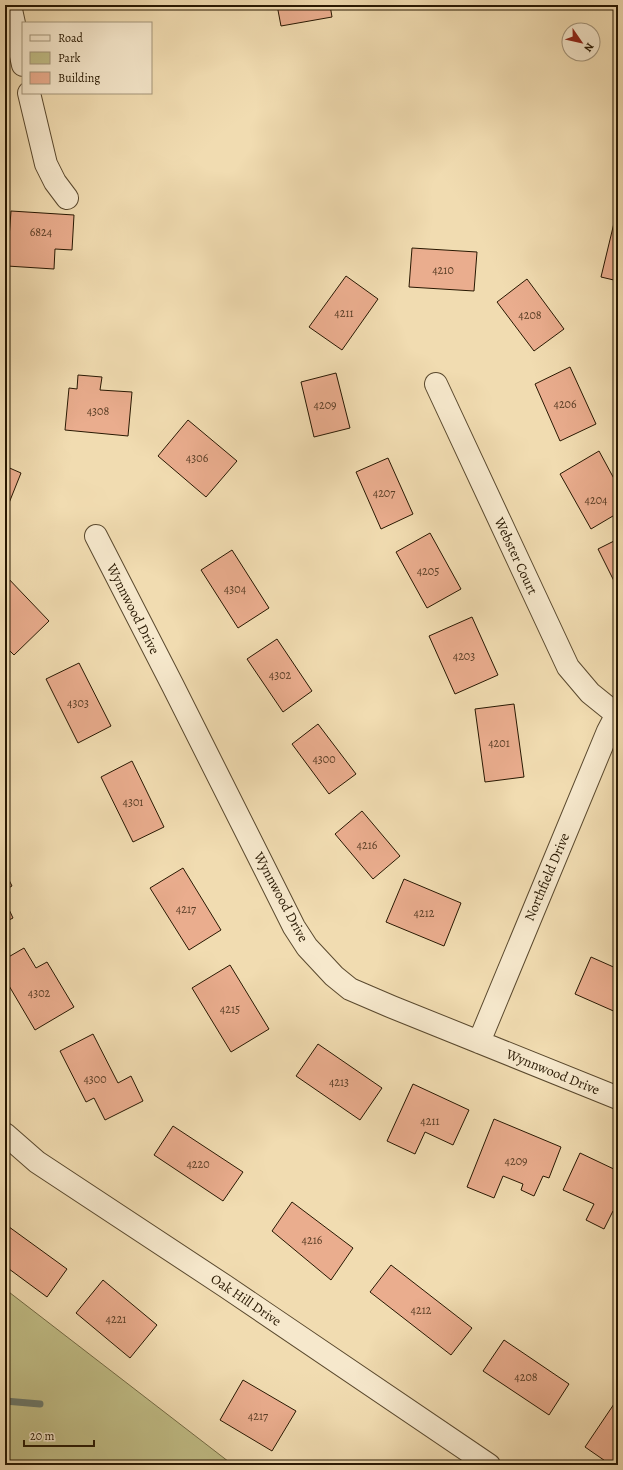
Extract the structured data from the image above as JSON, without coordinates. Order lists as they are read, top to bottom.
{
  "streets": {
    "street": [
      "Webster Court",
      "Wynnwood Drive",
      "Northfield Drive",
      "Oak Hill Drive"
    ]
  },
  "crossings": [
    ["Webster Court", "Northfield Drive"],
    ["Wynnwood Drive", "Northfield Drive"]
  ],
  "house_numbers": [
    "6824",
    "4210",
    "4211",
    "4208",
    "4206",
    "4209",
    "4308",
    "4306",
    "4207",
    "4204",
    "4205",
    "4304",
    "4203",
    "4302",
    "4303",
    "4201",
    "4300",
    "4301",
    "4216",
    "4217",
    "4212",
    "4302",
    "4215",
    "4300",
    "4213",
    "4211",
    "4209",
    "4220",
    "4216",
    "4212",
    "4221",
    "4208",
    "4217"
  ],
  "legend": ["Road", "Park", "Building"],
  "scale_bar": "20 m",
  "north": "bottom right"
}
